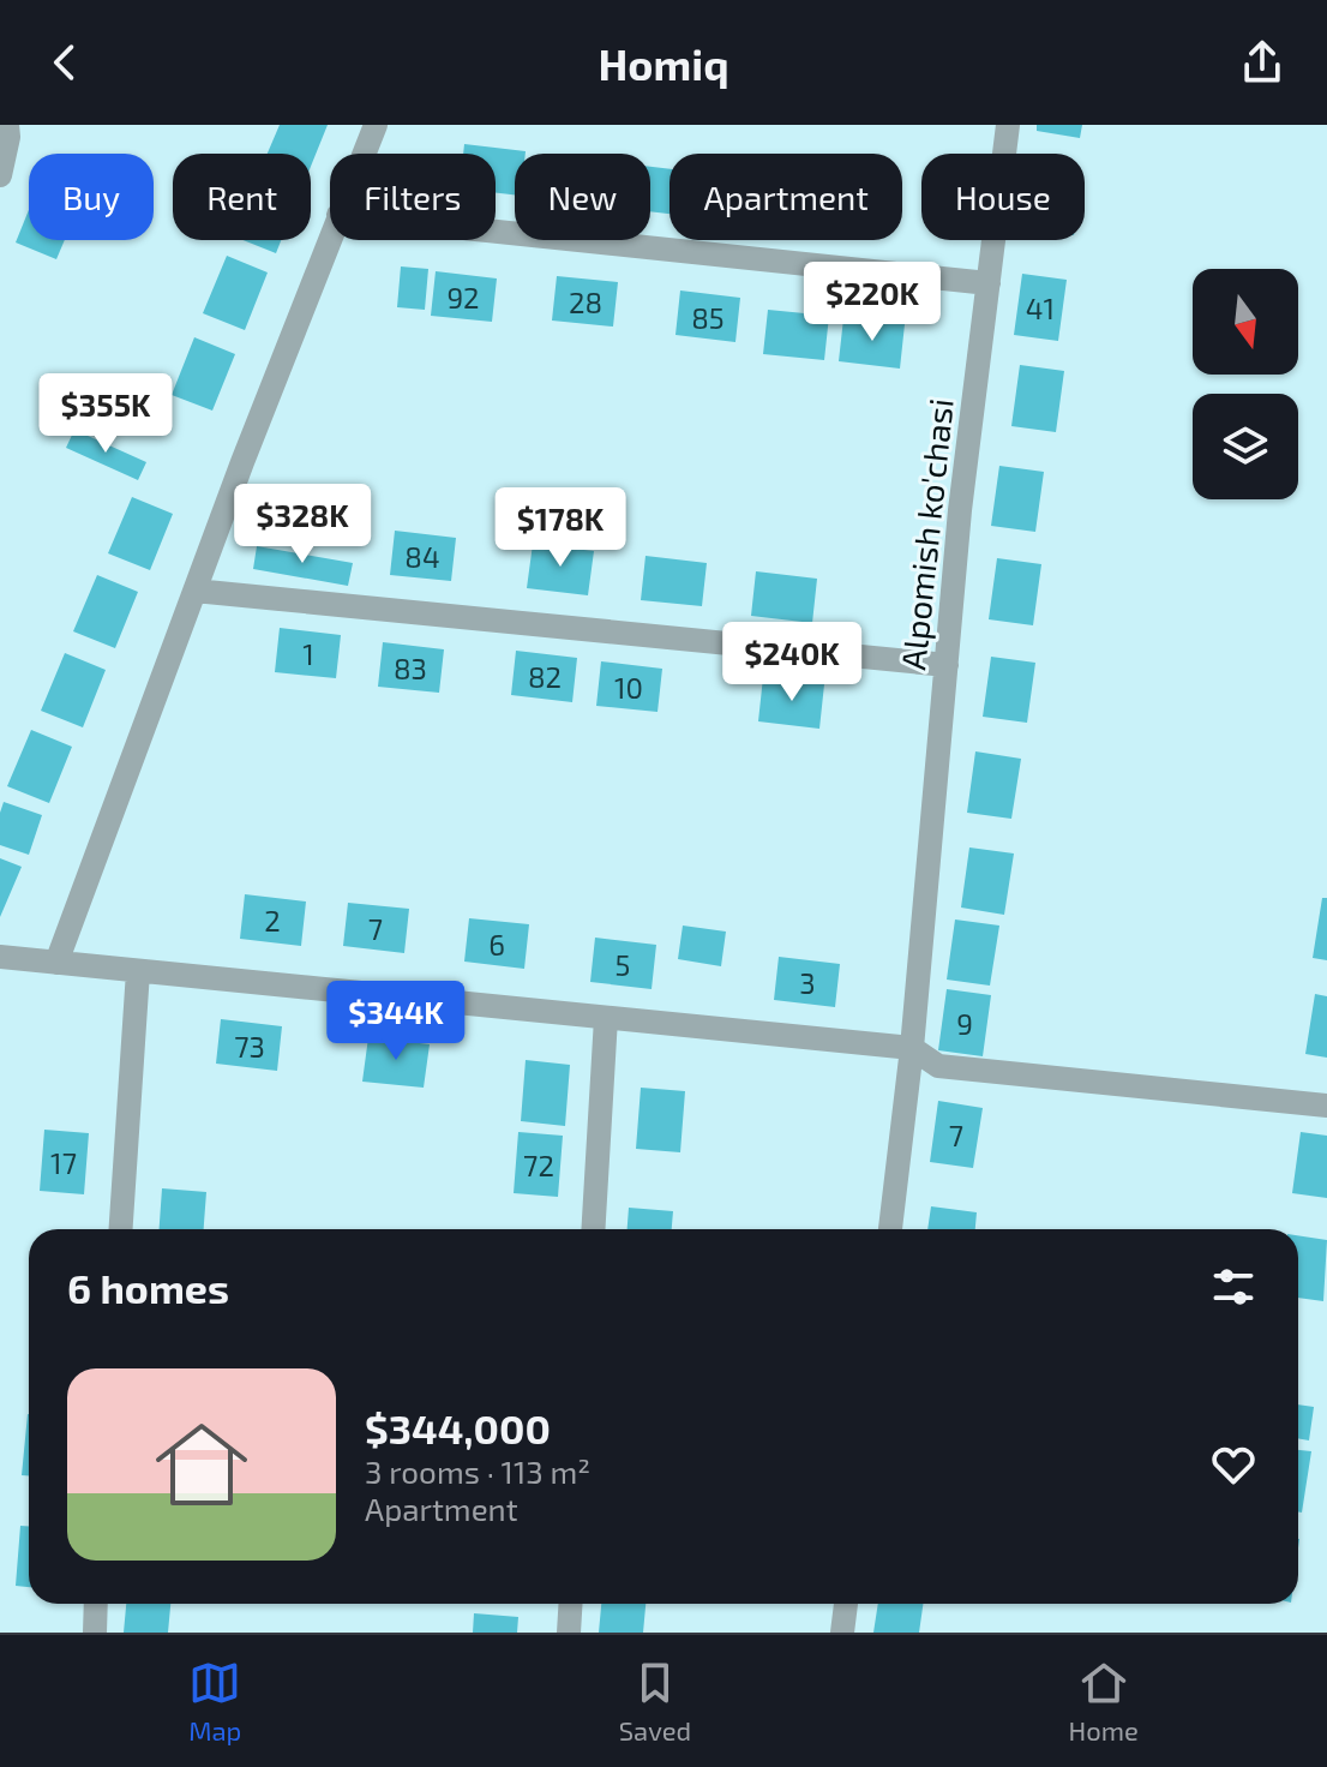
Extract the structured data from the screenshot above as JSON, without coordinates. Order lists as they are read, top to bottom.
{
  "streets": {
    "street": ["Alpomish ko'chasi"]
  },
  "house_numbers": [
    "92",
    "28",
    "41",
    "85",
    "84",
    "1",
    "83",
    "82",
    "10",
    "2",
    "7",
    "6",
    "5",
    "3",
    "9",
    "73",
    "7",
    "17",
    "72"
  ],
  "north": "bottom",
  "page": {
    "header": "Homiq",
    "chip": [
      "Buy",
      "Rent",
      "Filters",
      "New",
      "Apartment",
      "House"
    ],
    "price": [
      "$220K",
      "$355K",
      "$328K",
      "$178K",
      "$240K",
      "$344K"
    ],
    "heading": "6 homes",
    "list": [
      {
        "name": "$344,000",
        "note": "3 rooms · 113 m² · Apartment"
      }
    ],
    "tabs": ["Map", "Saved", "Home"]
  }
}
